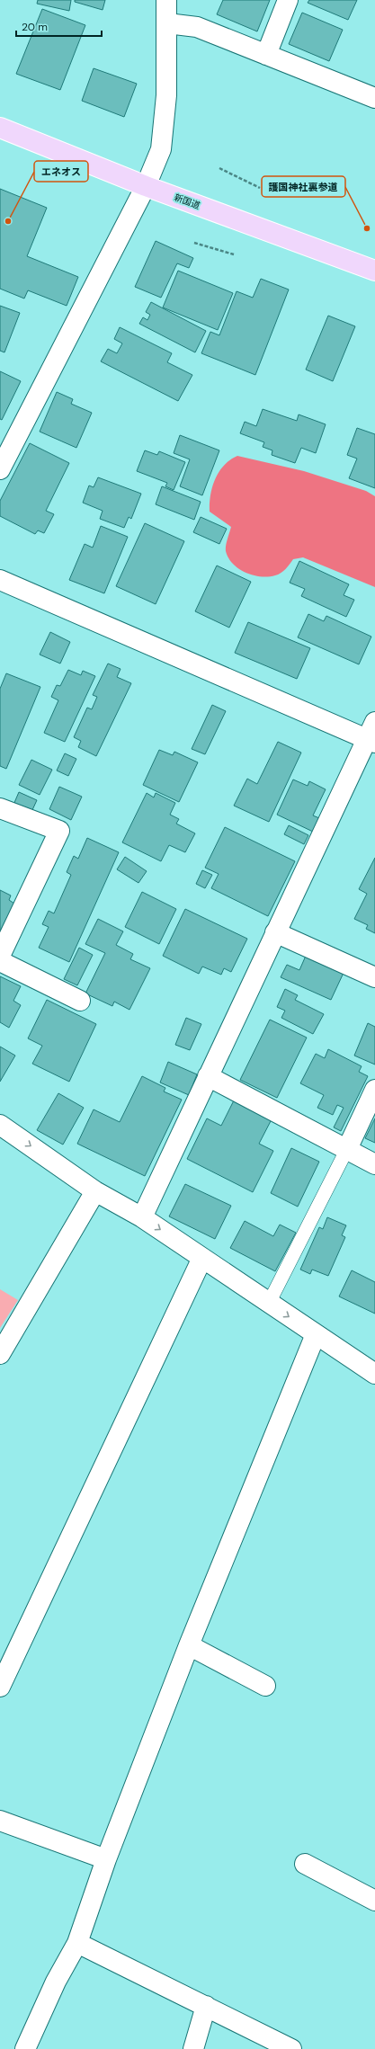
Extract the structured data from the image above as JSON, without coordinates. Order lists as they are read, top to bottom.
{
  "streets": {
    "main road": ["新国道"]
  },
  "places": ["エネオス", "護国神社裏参道"],
  "scale_bar": "20 m"
}
